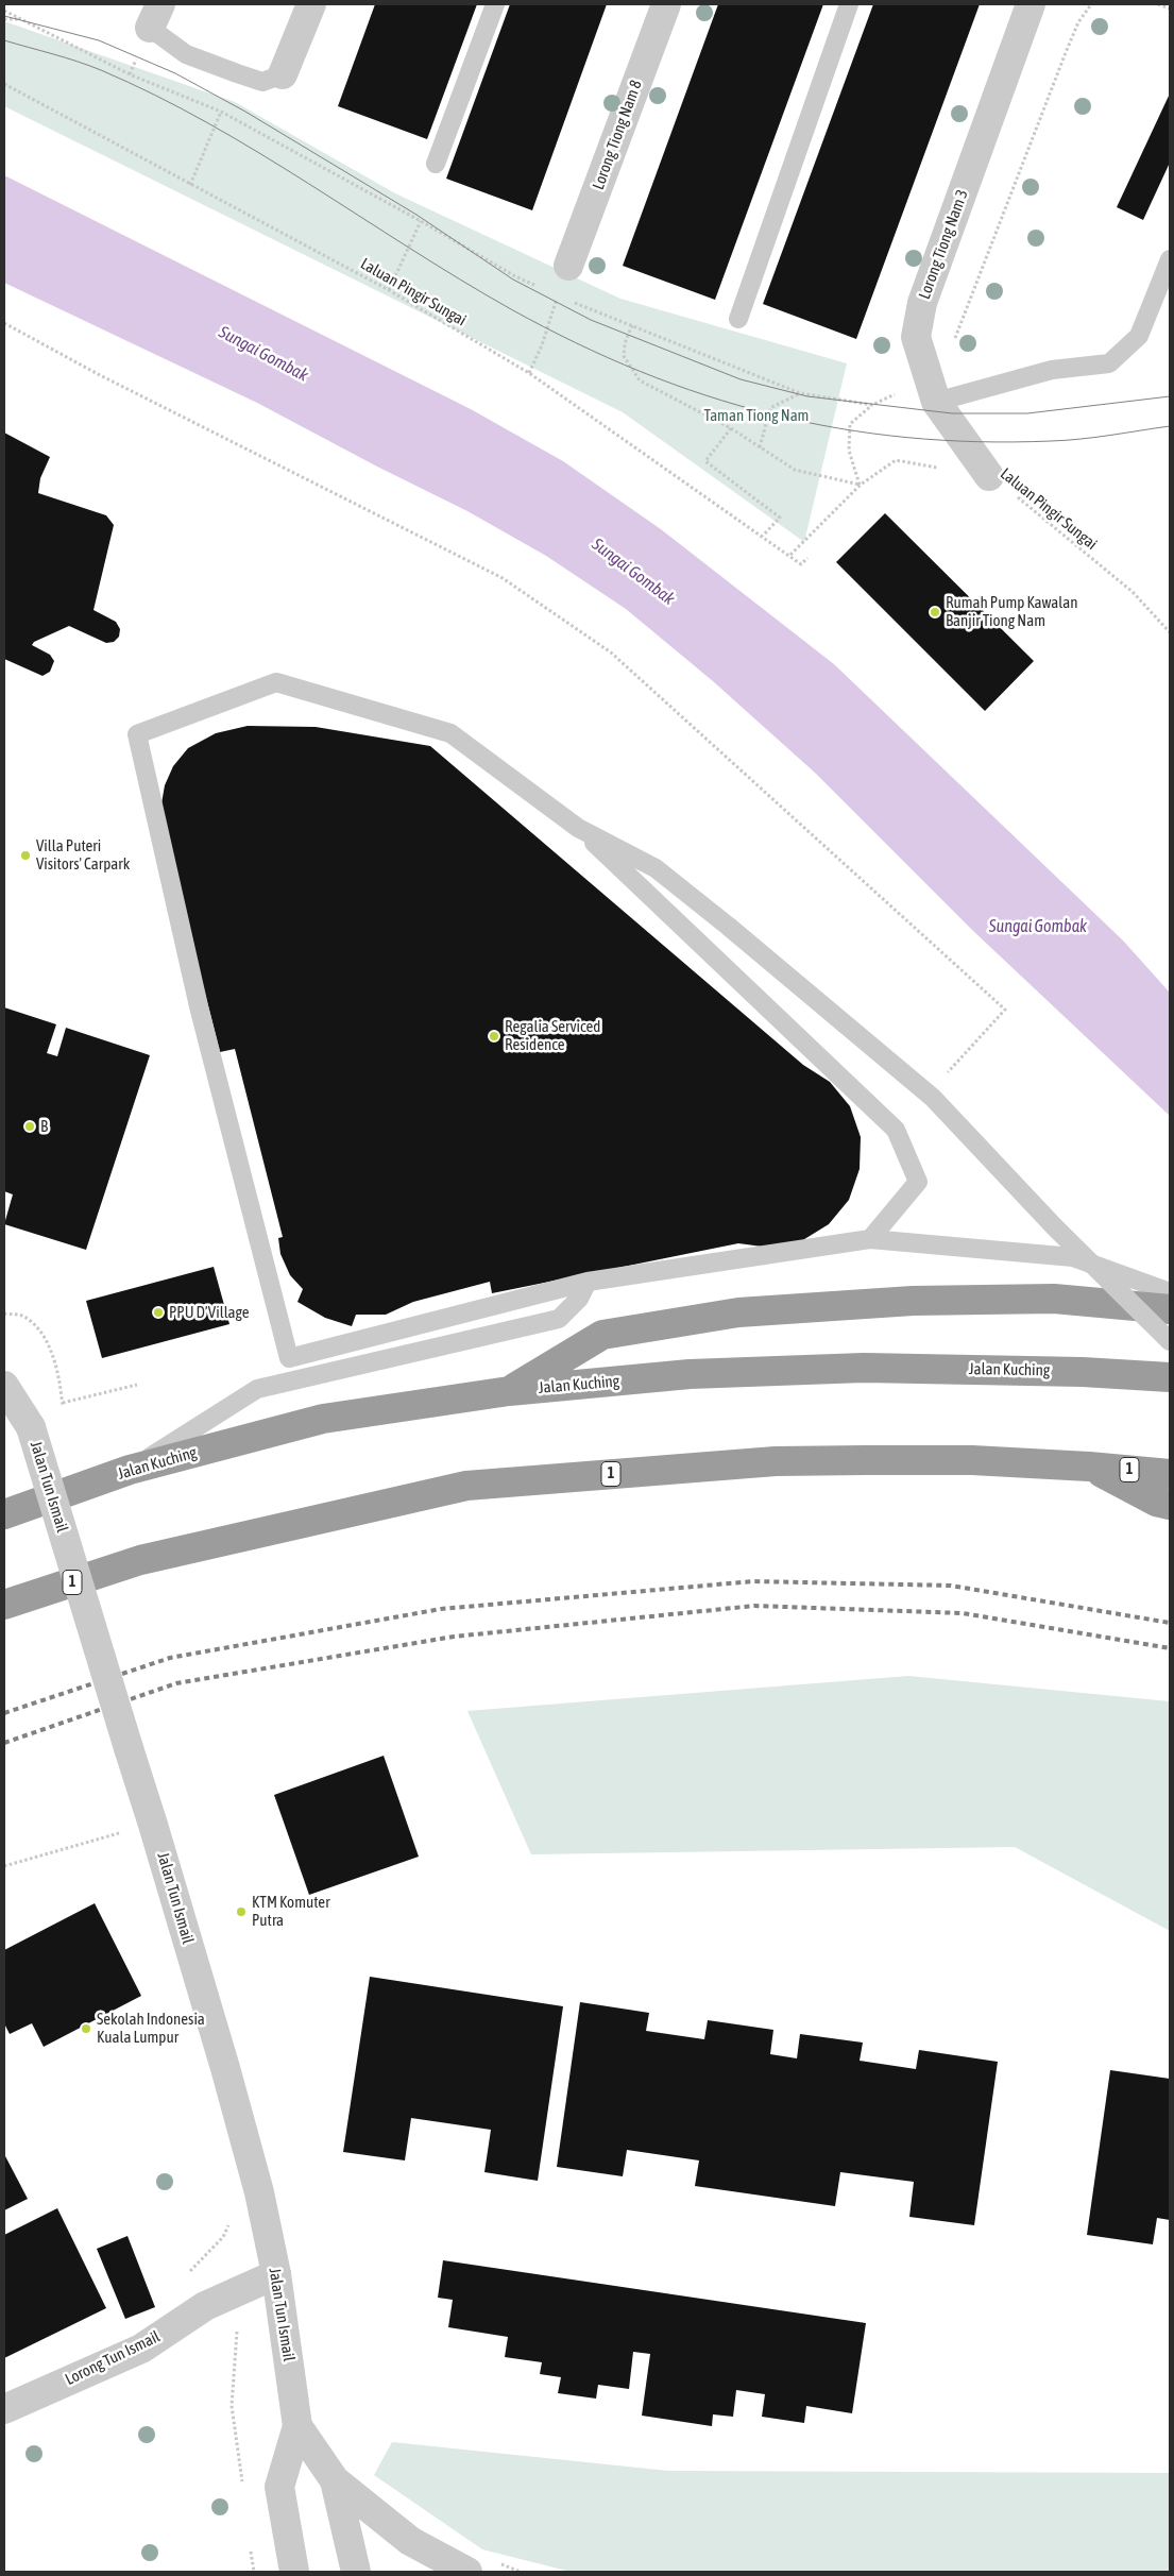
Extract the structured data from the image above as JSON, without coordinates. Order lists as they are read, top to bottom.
{
  "streets": {
    "highway": ["Jalan Kuching", "1"],
    "street": [
      "Lorong Tiong Nam 8",
      "Lorong Tiong Nam 3",
      "Jalan Tun Ismail",
      "Lorong Tun Ismail"
    ],
    "path": ["Laluan Pingir Sungai"]
  },
  "crossings": [
    ["Lorong Tiong Nam 3", "Laluan Pingir Sungai"],
    ["Jalan Tun Ismail", "Lorong Tun Ismail"]
  ],
  "water": ["Sungai Gombak"],
  "parks": ["Taman Tiong Nam"],
  "places": [
    "Rumah Pump Kawalan Banjir Tiong Nam",
    "Villa Puteri Visitors' Carpark",
    "Regalia Serviced Residence",
    "B",
    "PPU D’Village",
    "KTM Komuter Putra",
    "Sekolah Indonesia Kuala Lumpur"
  ]
}
